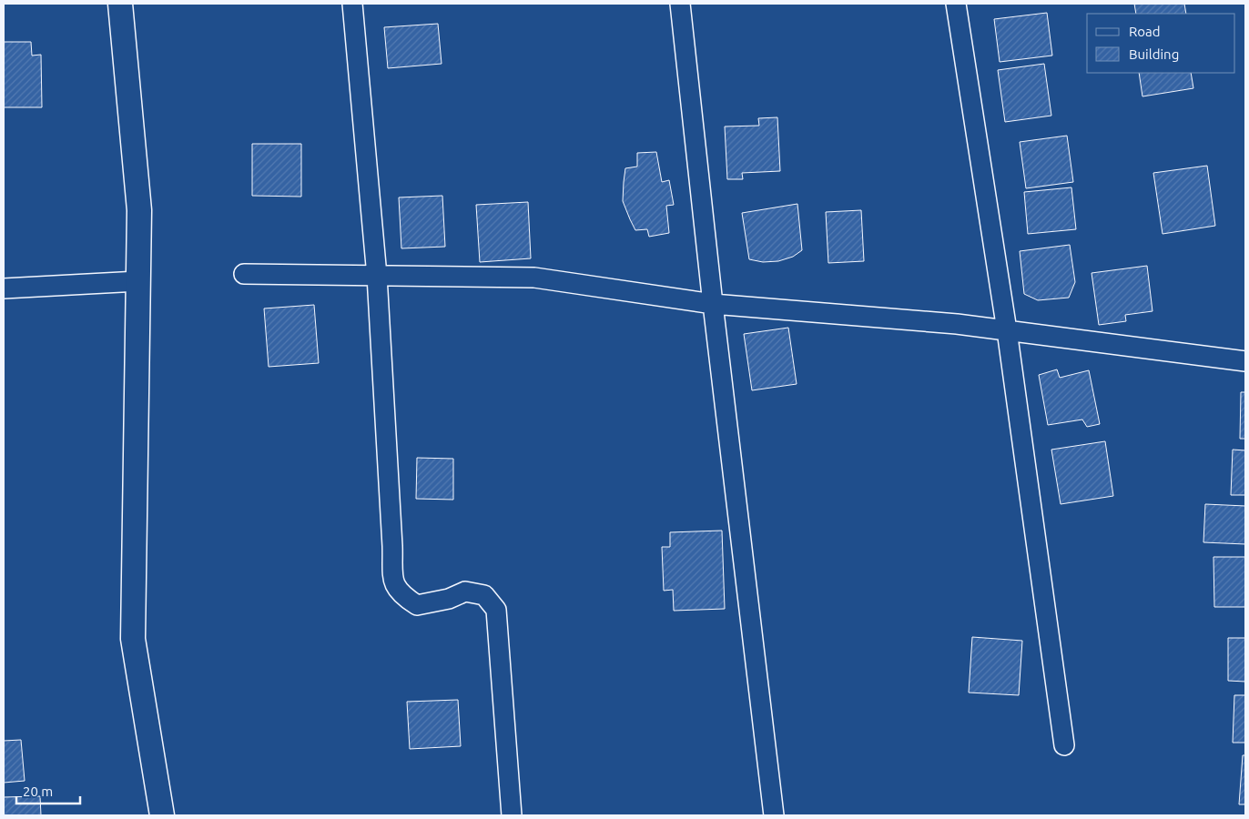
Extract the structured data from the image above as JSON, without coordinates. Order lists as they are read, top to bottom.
{
  "legend": ["Road", "Building"],
  "scale_bar": "20 m"
}
